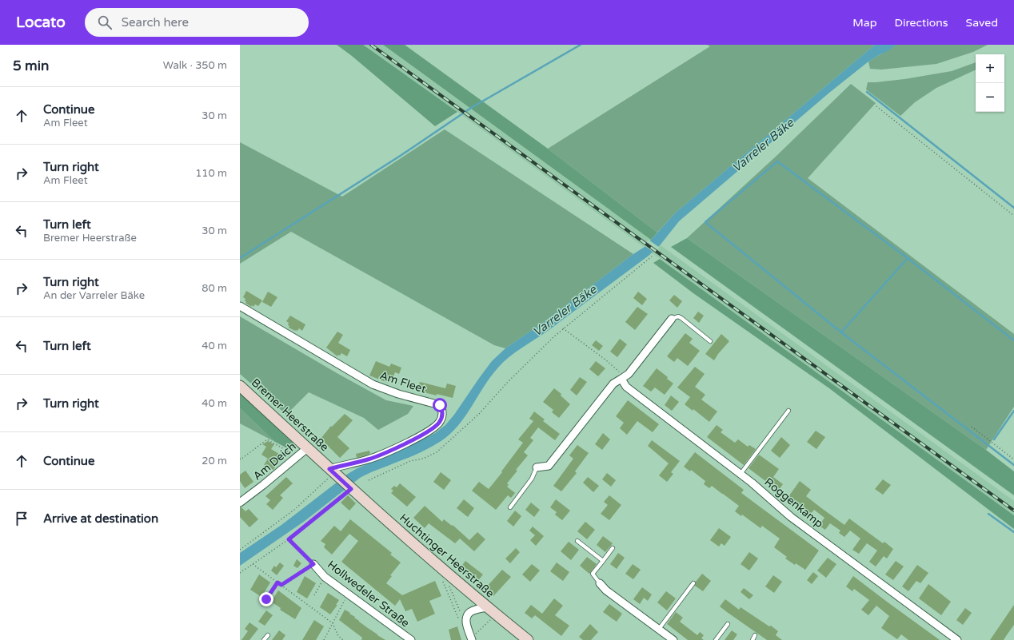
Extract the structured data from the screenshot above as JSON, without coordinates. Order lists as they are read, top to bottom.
{
  "streets": {
    "main road": ["Bremer Heerstraße", "Huchtinger Heerstraße"],
    "street": [
      "Am Fleet",
      "Am Deich",
      "Roggenkamp",
      "Hollwedeler Straße"
    ]
  },
  "crossings": [
    ["Am Fleet", "Bremer Heerstraße"],
    ["Bremer Heerstraße", "Am Deich"],
    ["Bremer Heerstraße", "Huchtinger Heerstraße"]
  ],
  "water": ["Varreler Bäke"],
  "page": {
    "header": "Locato",
    "search": "Search here",
    "nav": ["Map", "Directions", "Saved"],
    "heading": ["5 min", "Walk · 350 m"],
    "map_buttons": ["+", "−"],
    "list": [
      ["Continue", "Am Fleet", "30 m"],
      ["Turn right", "Am Fleet", "110 m"],
      ["Turn left", "Bremer Heerstraße", "30 m"],
      ["Turn right", "An der Varreler Bäke", "80 m"],
      ["Turn left", "40 m"],
      ["Turn right", "40 m"],
      ["Continue", "20 m"],
      "Arrive at destination"
    ]
  }
}
